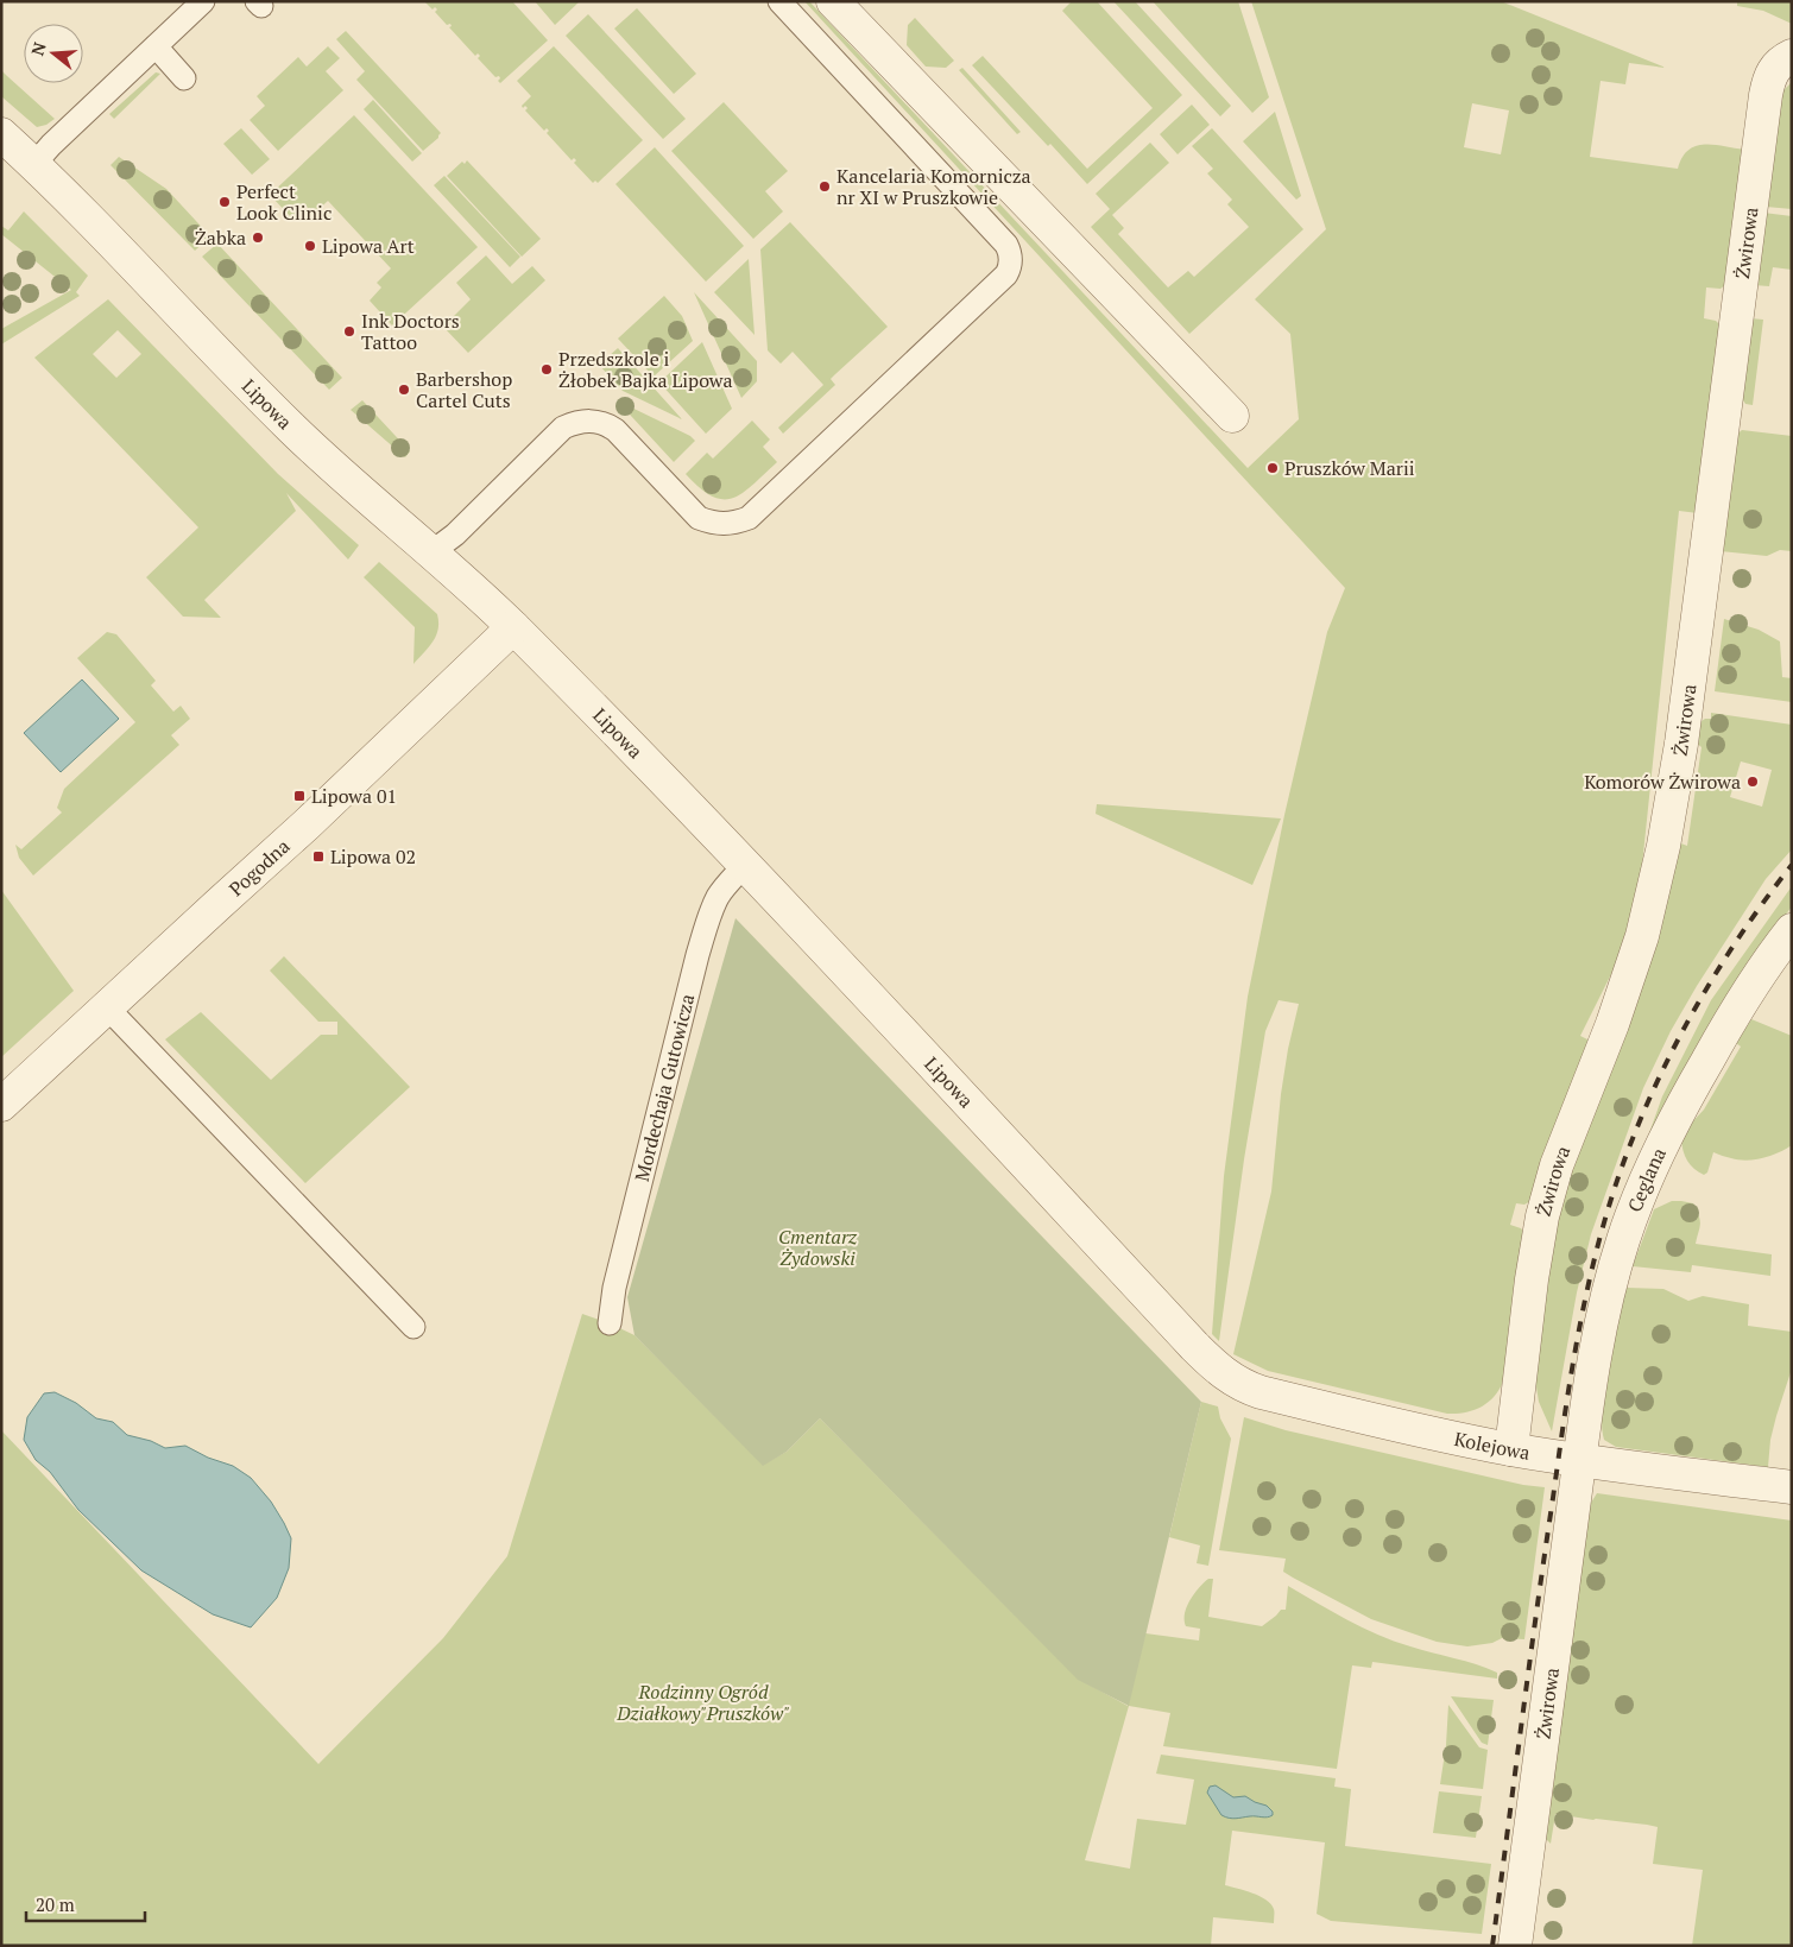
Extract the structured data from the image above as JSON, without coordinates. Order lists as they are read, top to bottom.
{
  "streets": {
    "street": [
      "Żwirowa",
      "Lipowa",
      "Pogodna",
      "Ceglana",
      "Kolejowa"
    ],
    "lane": ["Mordechaja Gutowicza"]
  },
  "crossings": [
    ["Żwirowa", "Ceglana"],
    ["Żwirowa", "Kolejowa"],
    ["Lipowa", "Pogodna"],
    ["Lipowa", "Mordechaja Gutowicza"],
    ["Lipowa", "Kolejowa"],
    ["Ceglana", "Kolejowa"]
  ],
  "parks": ["Cmentarz Żydowski", "Rodzinny Ogród Działkowy\"Pruszków\""],
  "places": {
    "other": [
      "Kancelaria Komornicza nr XI w Pruszkowie",
      "Perfect Look Clinic",
      "Żabka",
      "Lipowa Art",
      "Ink Doctors Tattoo",
      "Przedszkole i Żłobek Bajka Lipowa",
      "Barbershop Cartel Cuts",
      "Pruszków Marii",
      "Komorów Żwirowa"
    ],
    "transit": ["Lipowa 01", "Lipowa 02"]
  },
  "scale_bar": "20 m",
  "north": "left"
}
